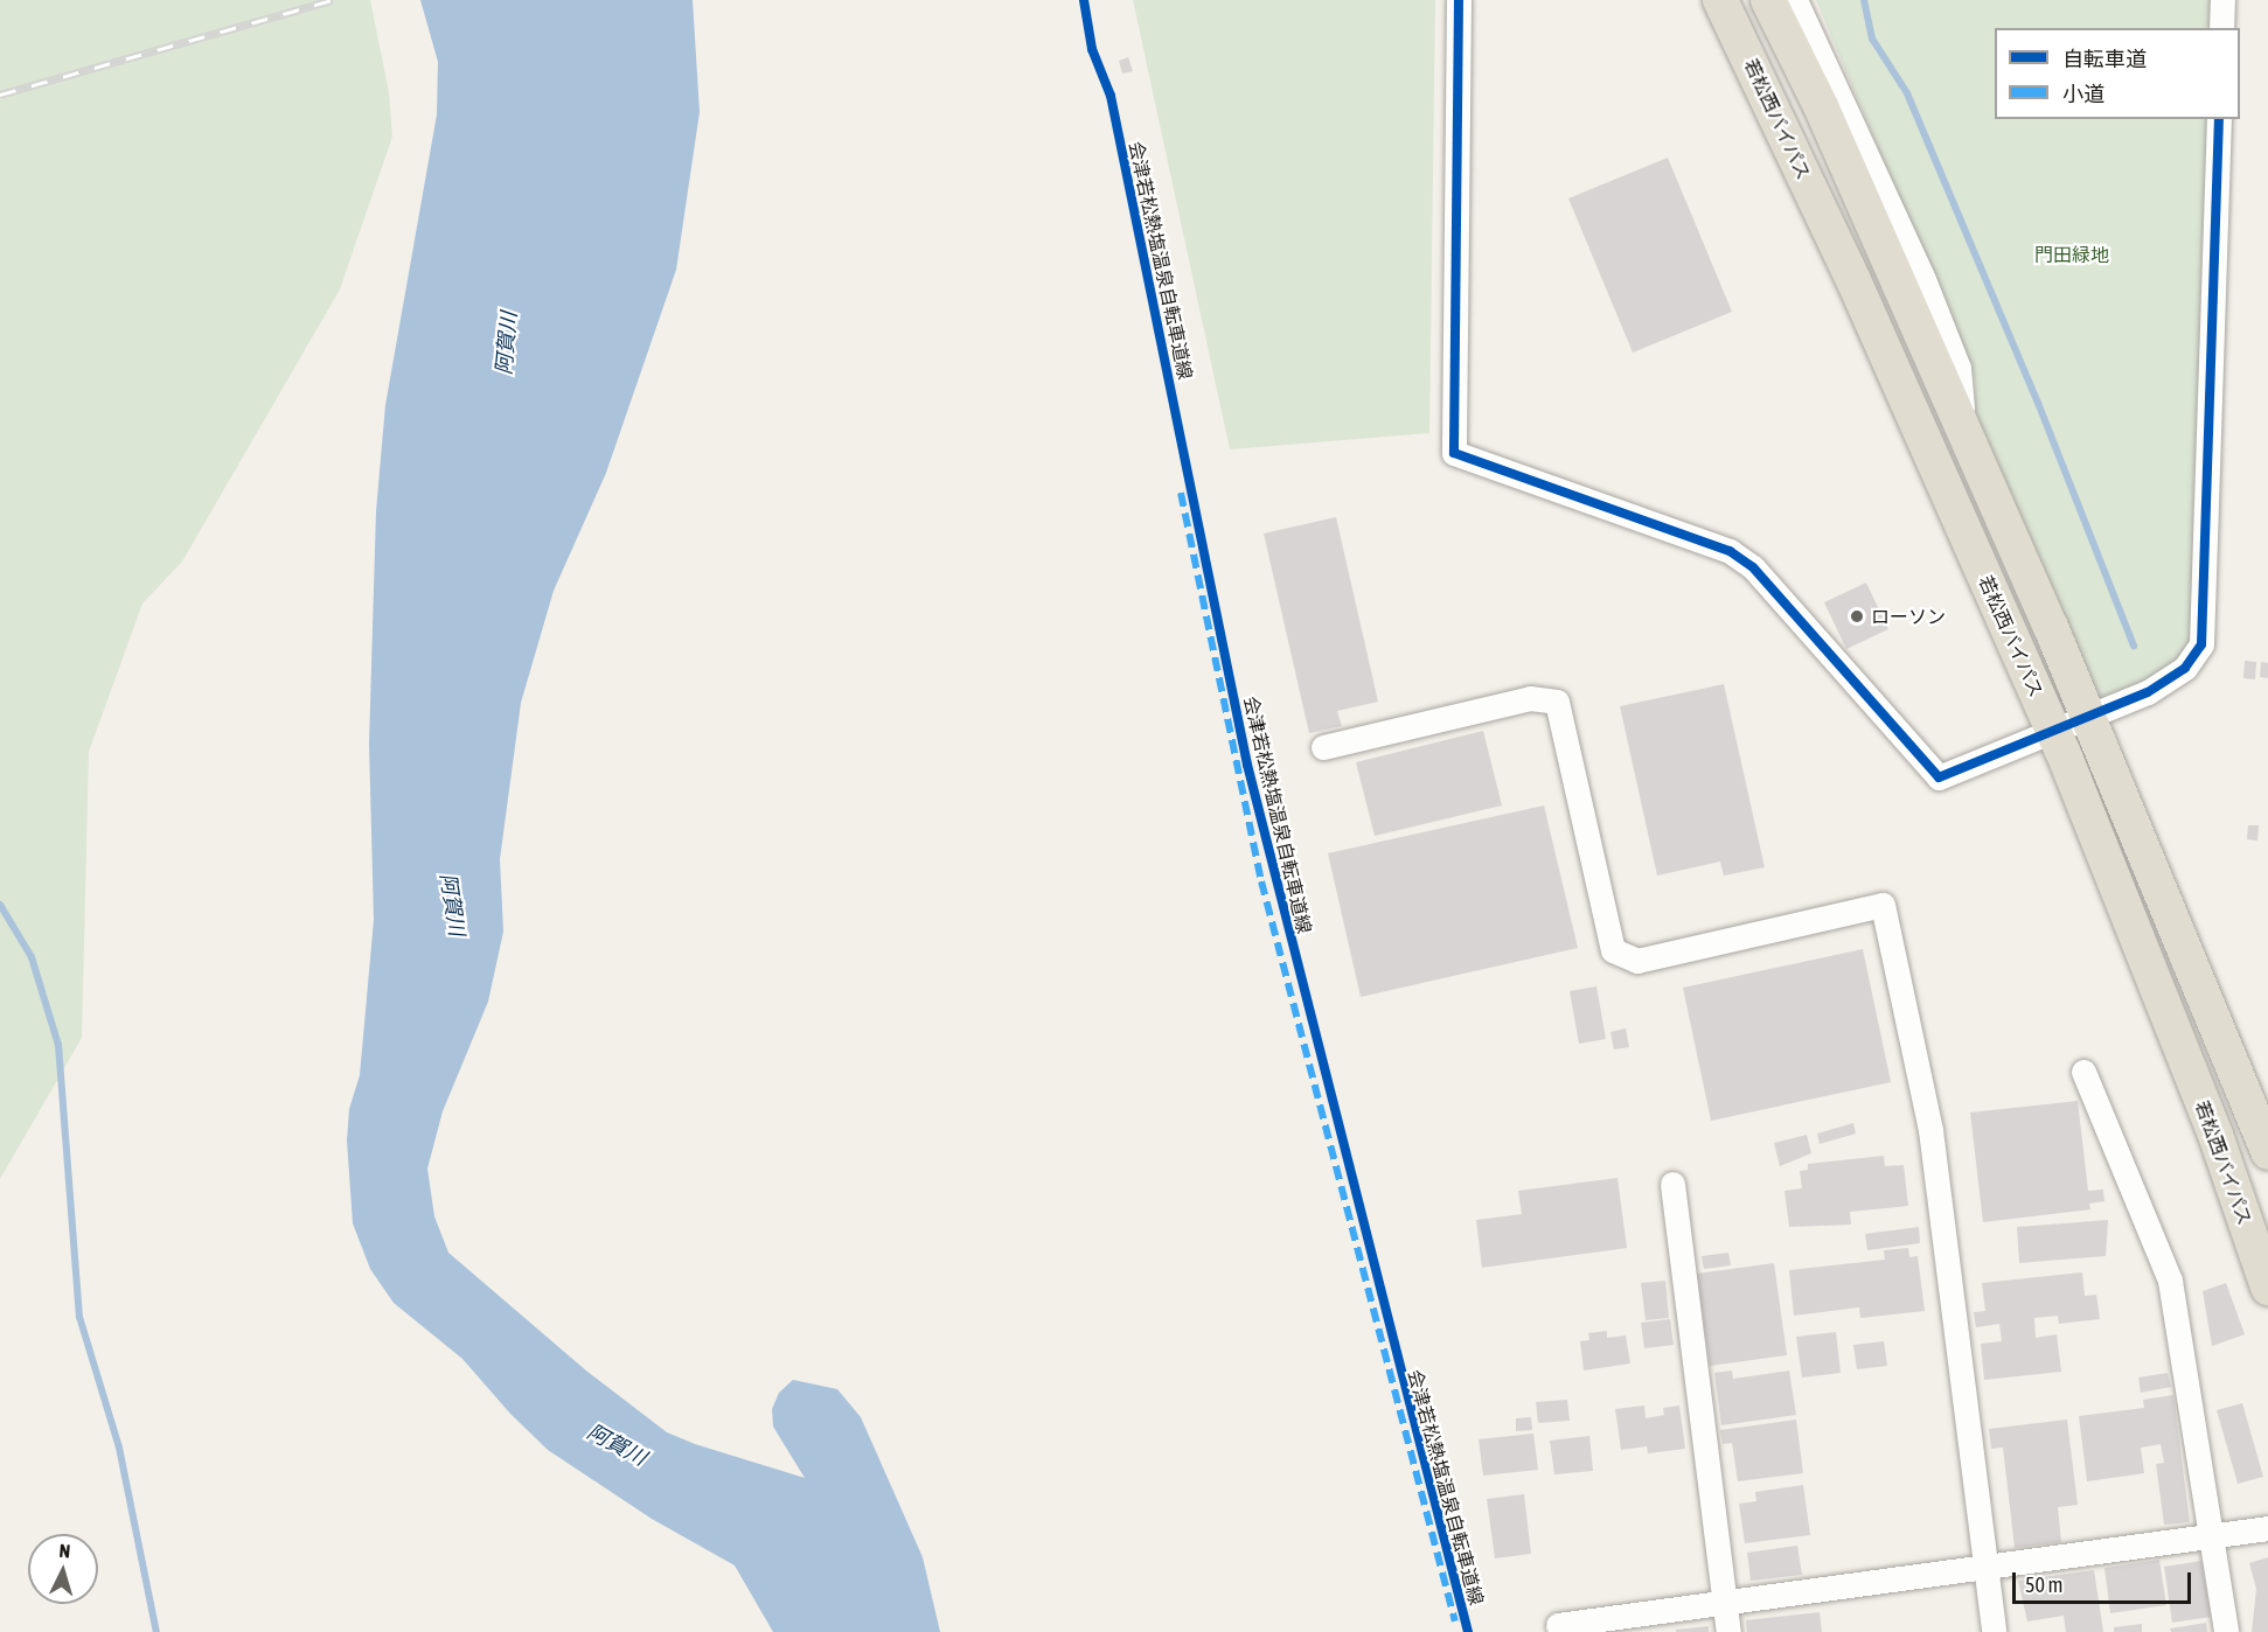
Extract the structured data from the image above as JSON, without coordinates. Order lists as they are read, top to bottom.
{
  "streets": {
    "highway": ["若松西バイパス"],
    "cycle path": ["会津若松熱塩温泉自転車道線"]
  },
  "water": ["阿賀川"],
  "parks": ["門田緑地"],
  "places": ["ローソン"],
  "legend": ["自転車道", "小道"],
  "scale_bar": "50 m",
  "north": "top"
}
